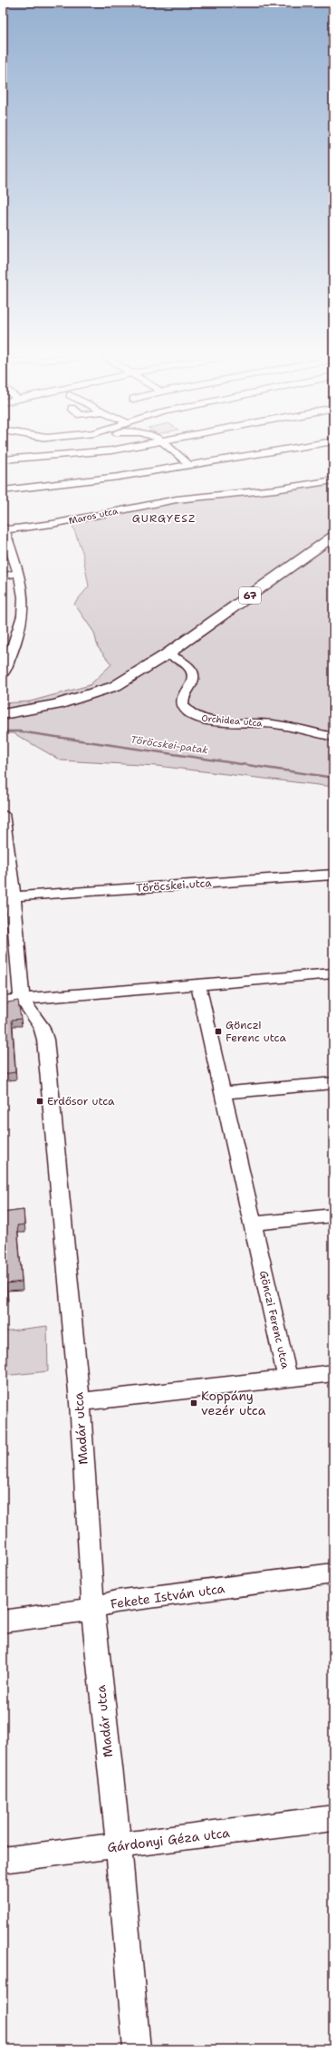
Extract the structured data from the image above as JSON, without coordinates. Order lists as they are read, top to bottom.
{
  "streets": {
    "main road": ["67"],
    "street": [
      "Maros utca",
      "Orchidea utca",
      "Töröcskei utca",
      "Gönczi Ferenc utca",
      "Madár utca",
      "Fekete István utca",
      "Gárdonyi Géza utca"
    ]
  },
  "crossings": [
    ["67", "Orchidea utca"],
    ["Töröcskei utca", "Madár utca"],
    ["Madár utca", "Fekete István utca"],
    ["Madár utca", "Gárdonyi Géza utca"]
  ],
  "districts": ["GURGYESZ"],
  "water": ["Töröcskei-patak"],
  "places": {
    "transit": ["Gönczi Ferenc utca", "Erdősor utca", "Koppány vezér utca"]
  }
}
